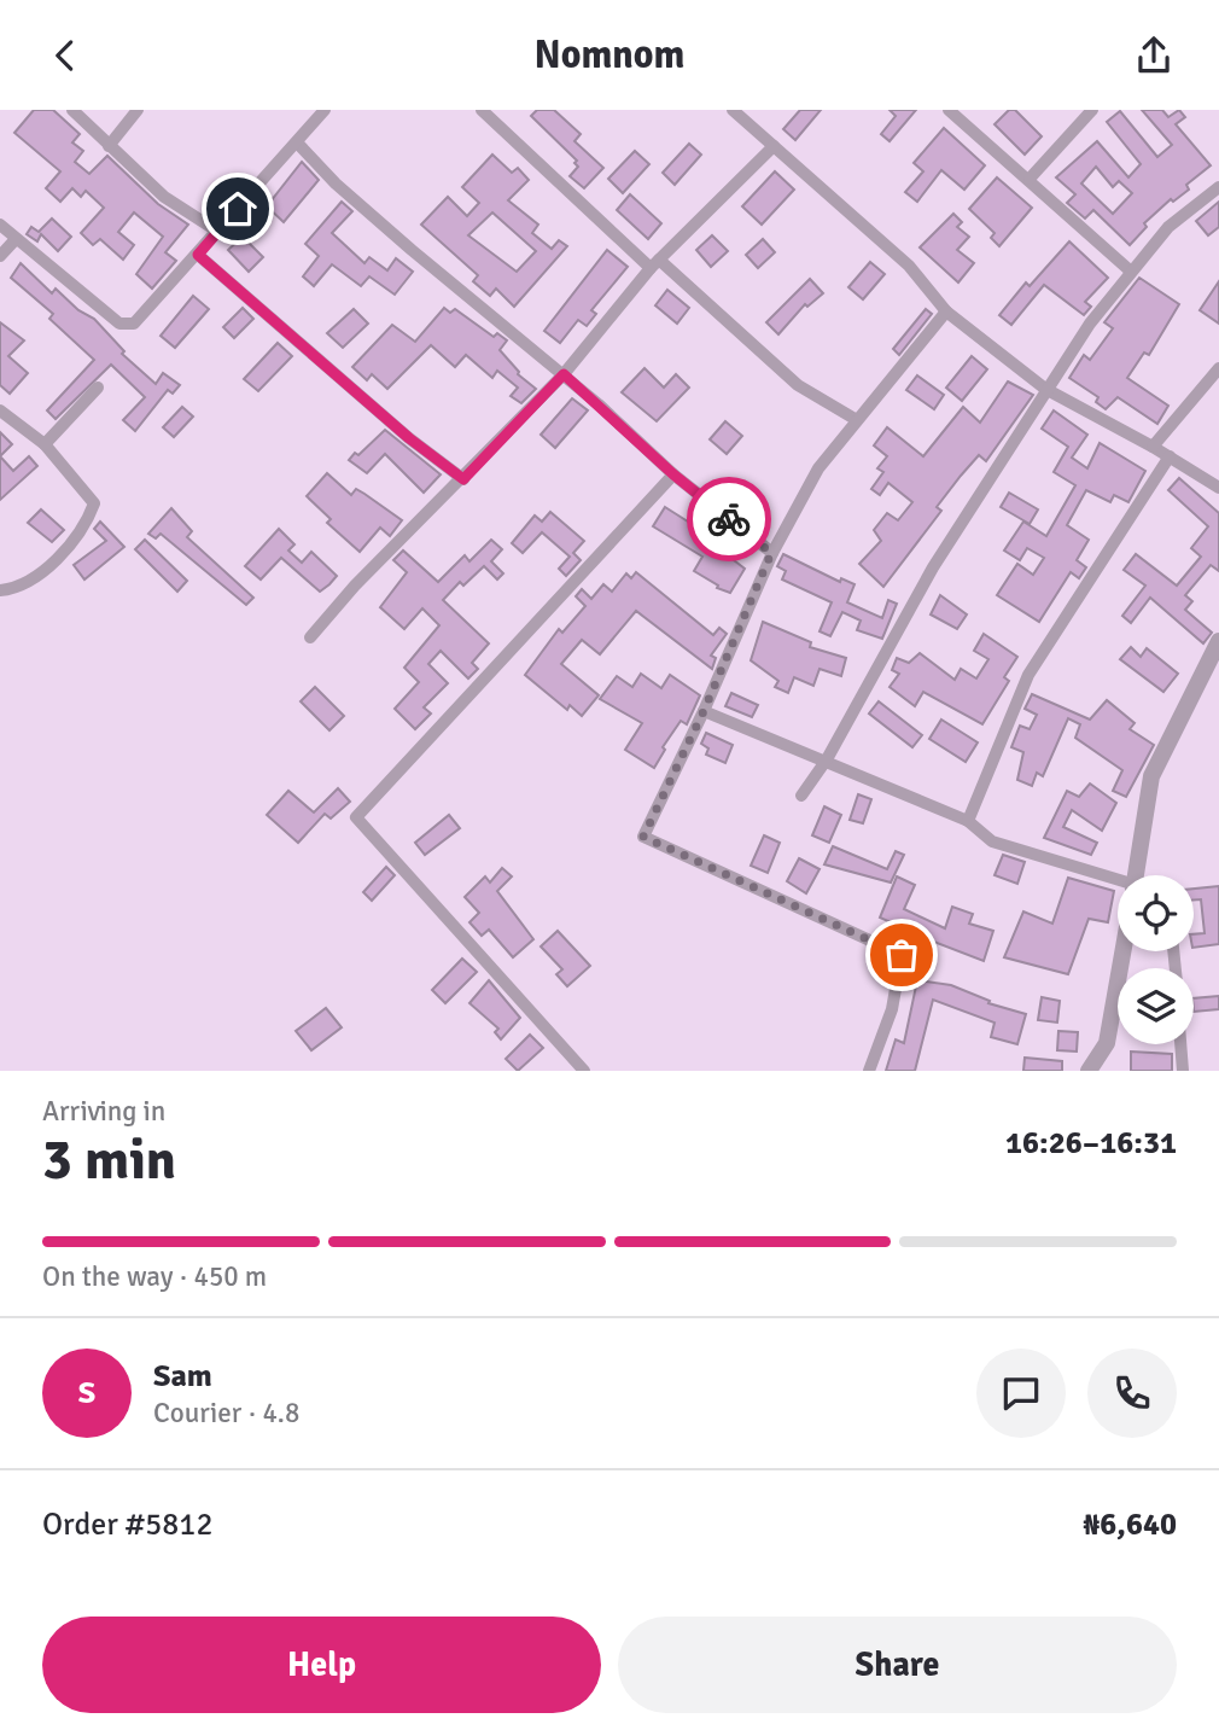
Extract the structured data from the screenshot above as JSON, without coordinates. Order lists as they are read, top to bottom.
{
  "page": {
    "header": "Nomnom",
    "heading": ["3 min", "Arriving in", "16:26–16:31"],
    "panel": [
      "Sam",
      "Courier · 4.8",
      "Order #5812",
      "₦6,640"
    ],
    "bar": "On the way · 450 m",
    "round": "S",
    "buttons": ["Help", "Share"]
  }
}
